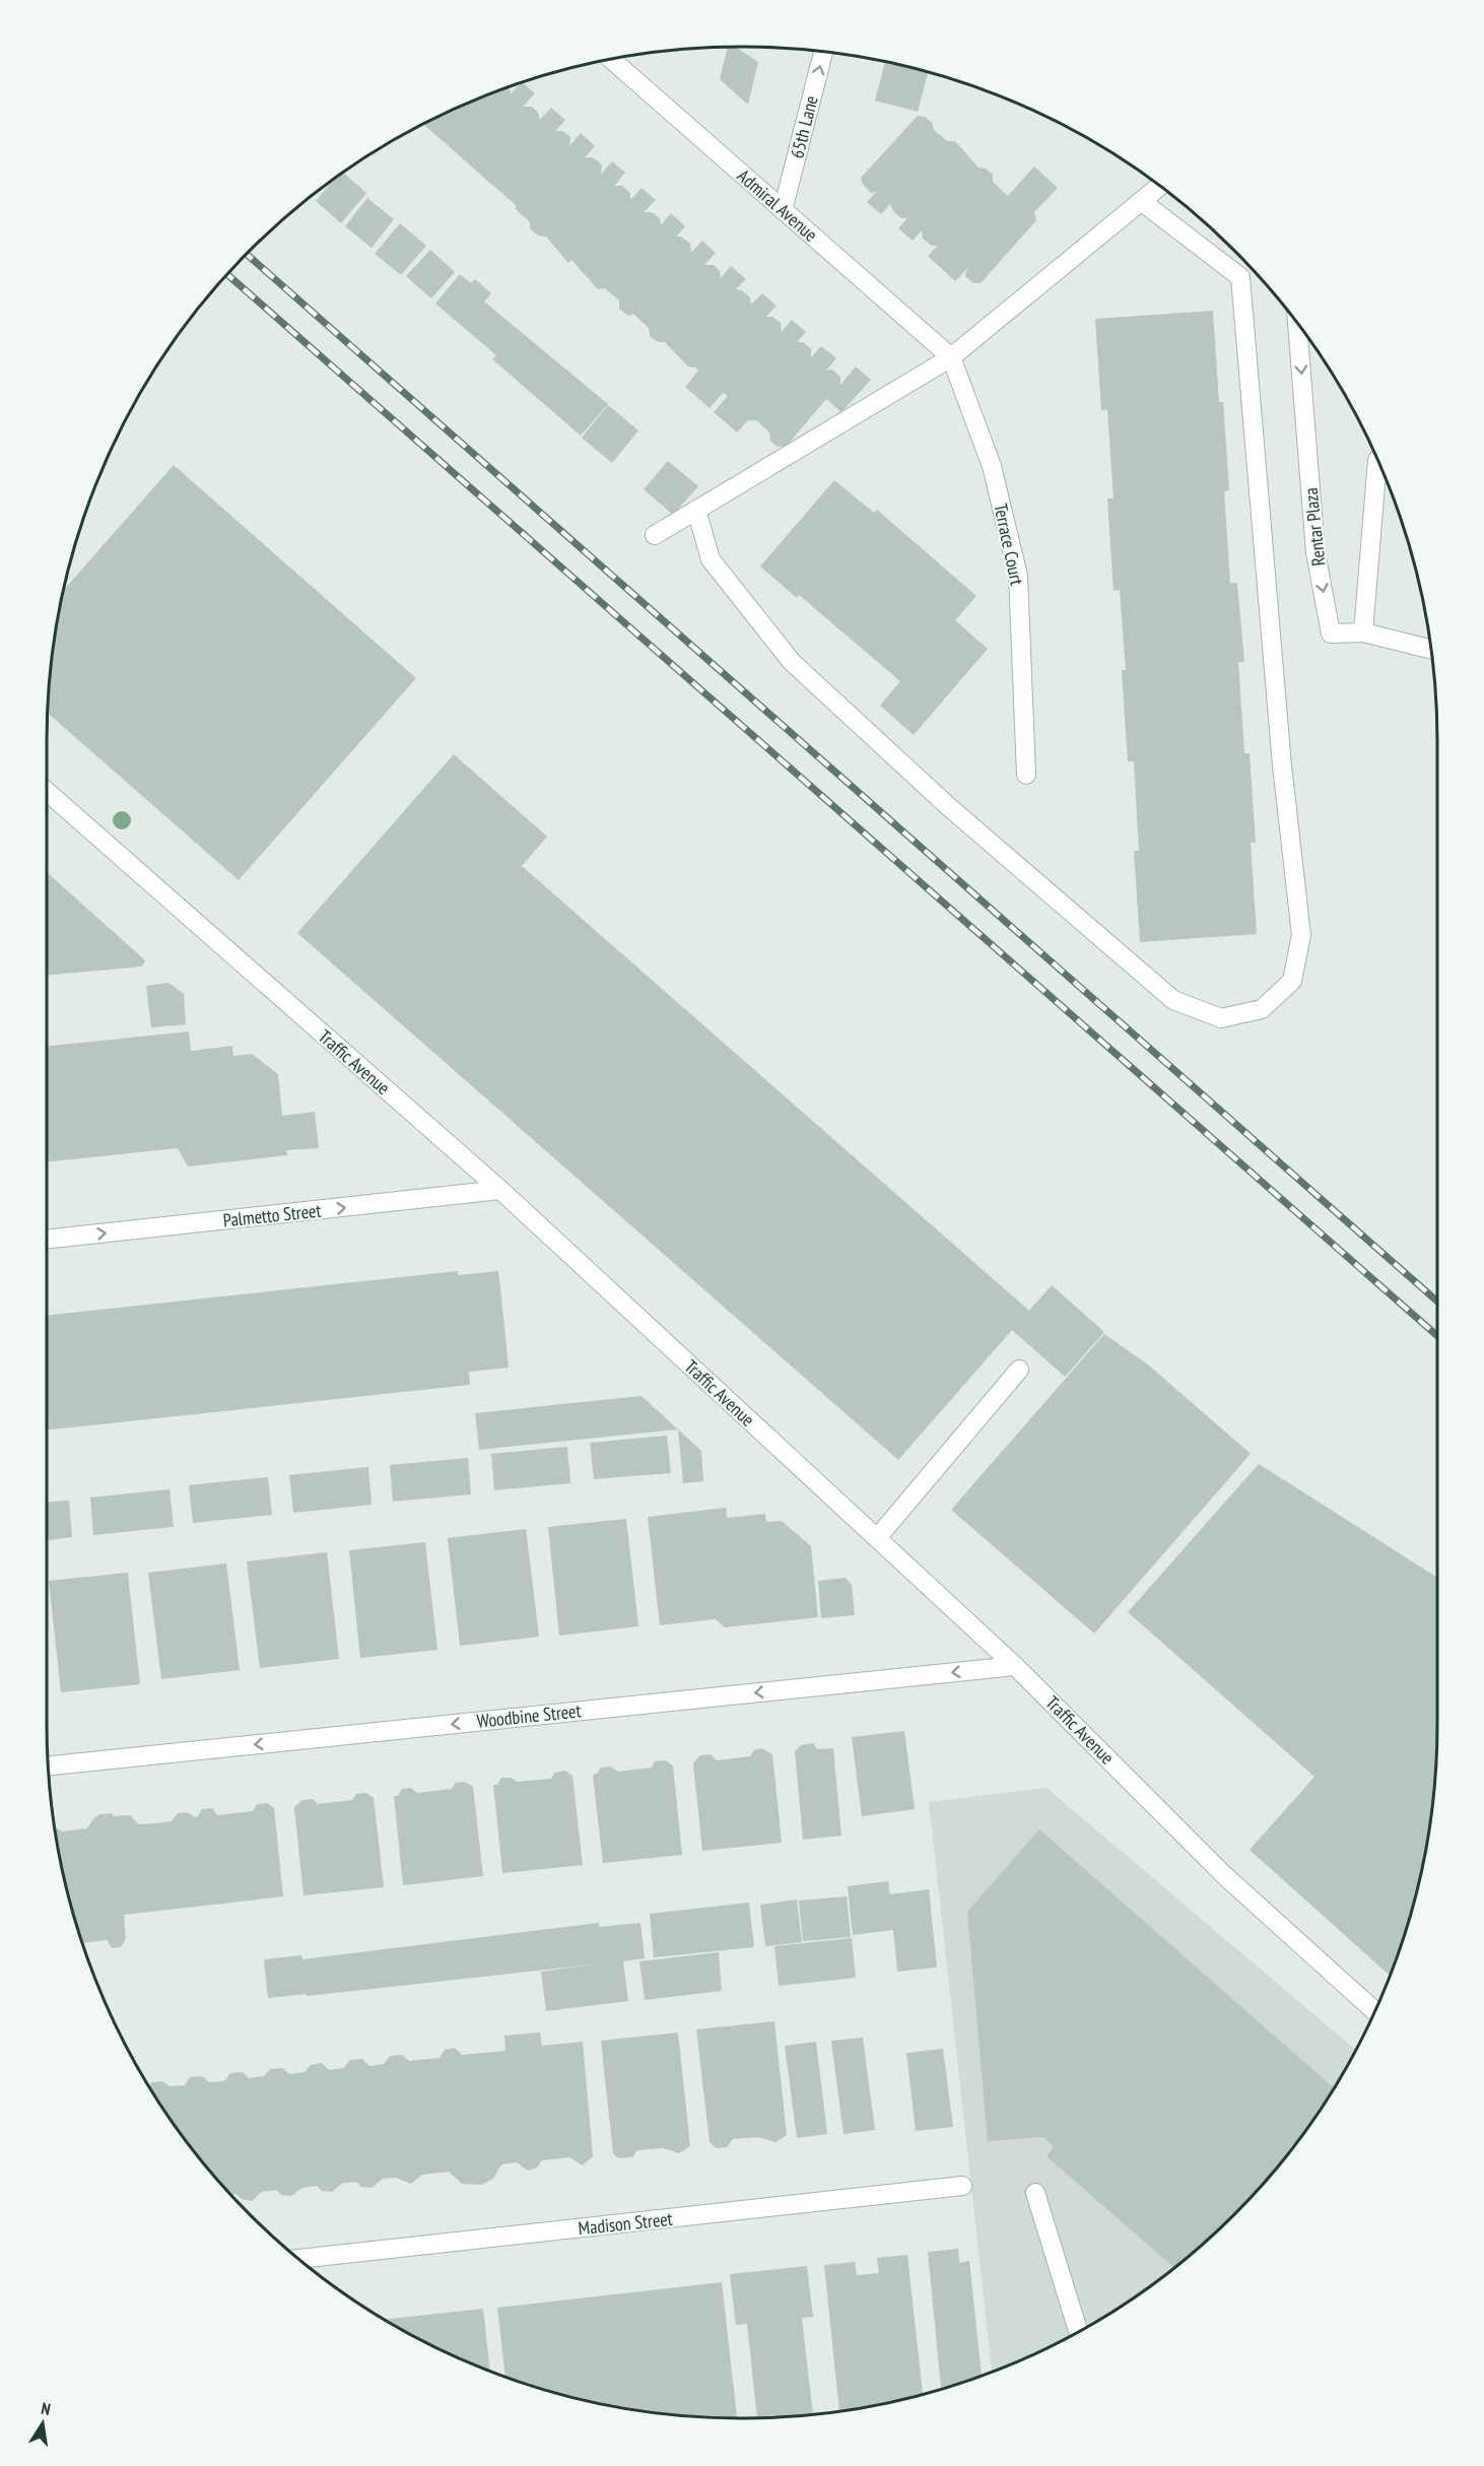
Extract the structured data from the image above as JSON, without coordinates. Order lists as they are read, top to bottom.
{
  "streets": {
    "street": [
      "65th Lane",
      "Admiral Avenue",
      "Rentar Plaza",
      "Terrace Court",
      "Traffic Avenue",
      "Palmetto Street",
      "Woodbine Street",
      "Madison Street"
    ]
  },
  "crossings": [
    ["65th Lane", "Admiral Avenue"],
    ["Admiral Avenue", "Terrace Court"],
    ["Traffic Avenue", "Palmetto Street"],
    ["Traffic Avenue", "Woodbine Street"]
  ],
  "one_way": [
    "65th Lane",
    "Rentar Plaza",
    "Palmetto Street",
    "Woodbine Street"
  ],
  "north": "top"
}
